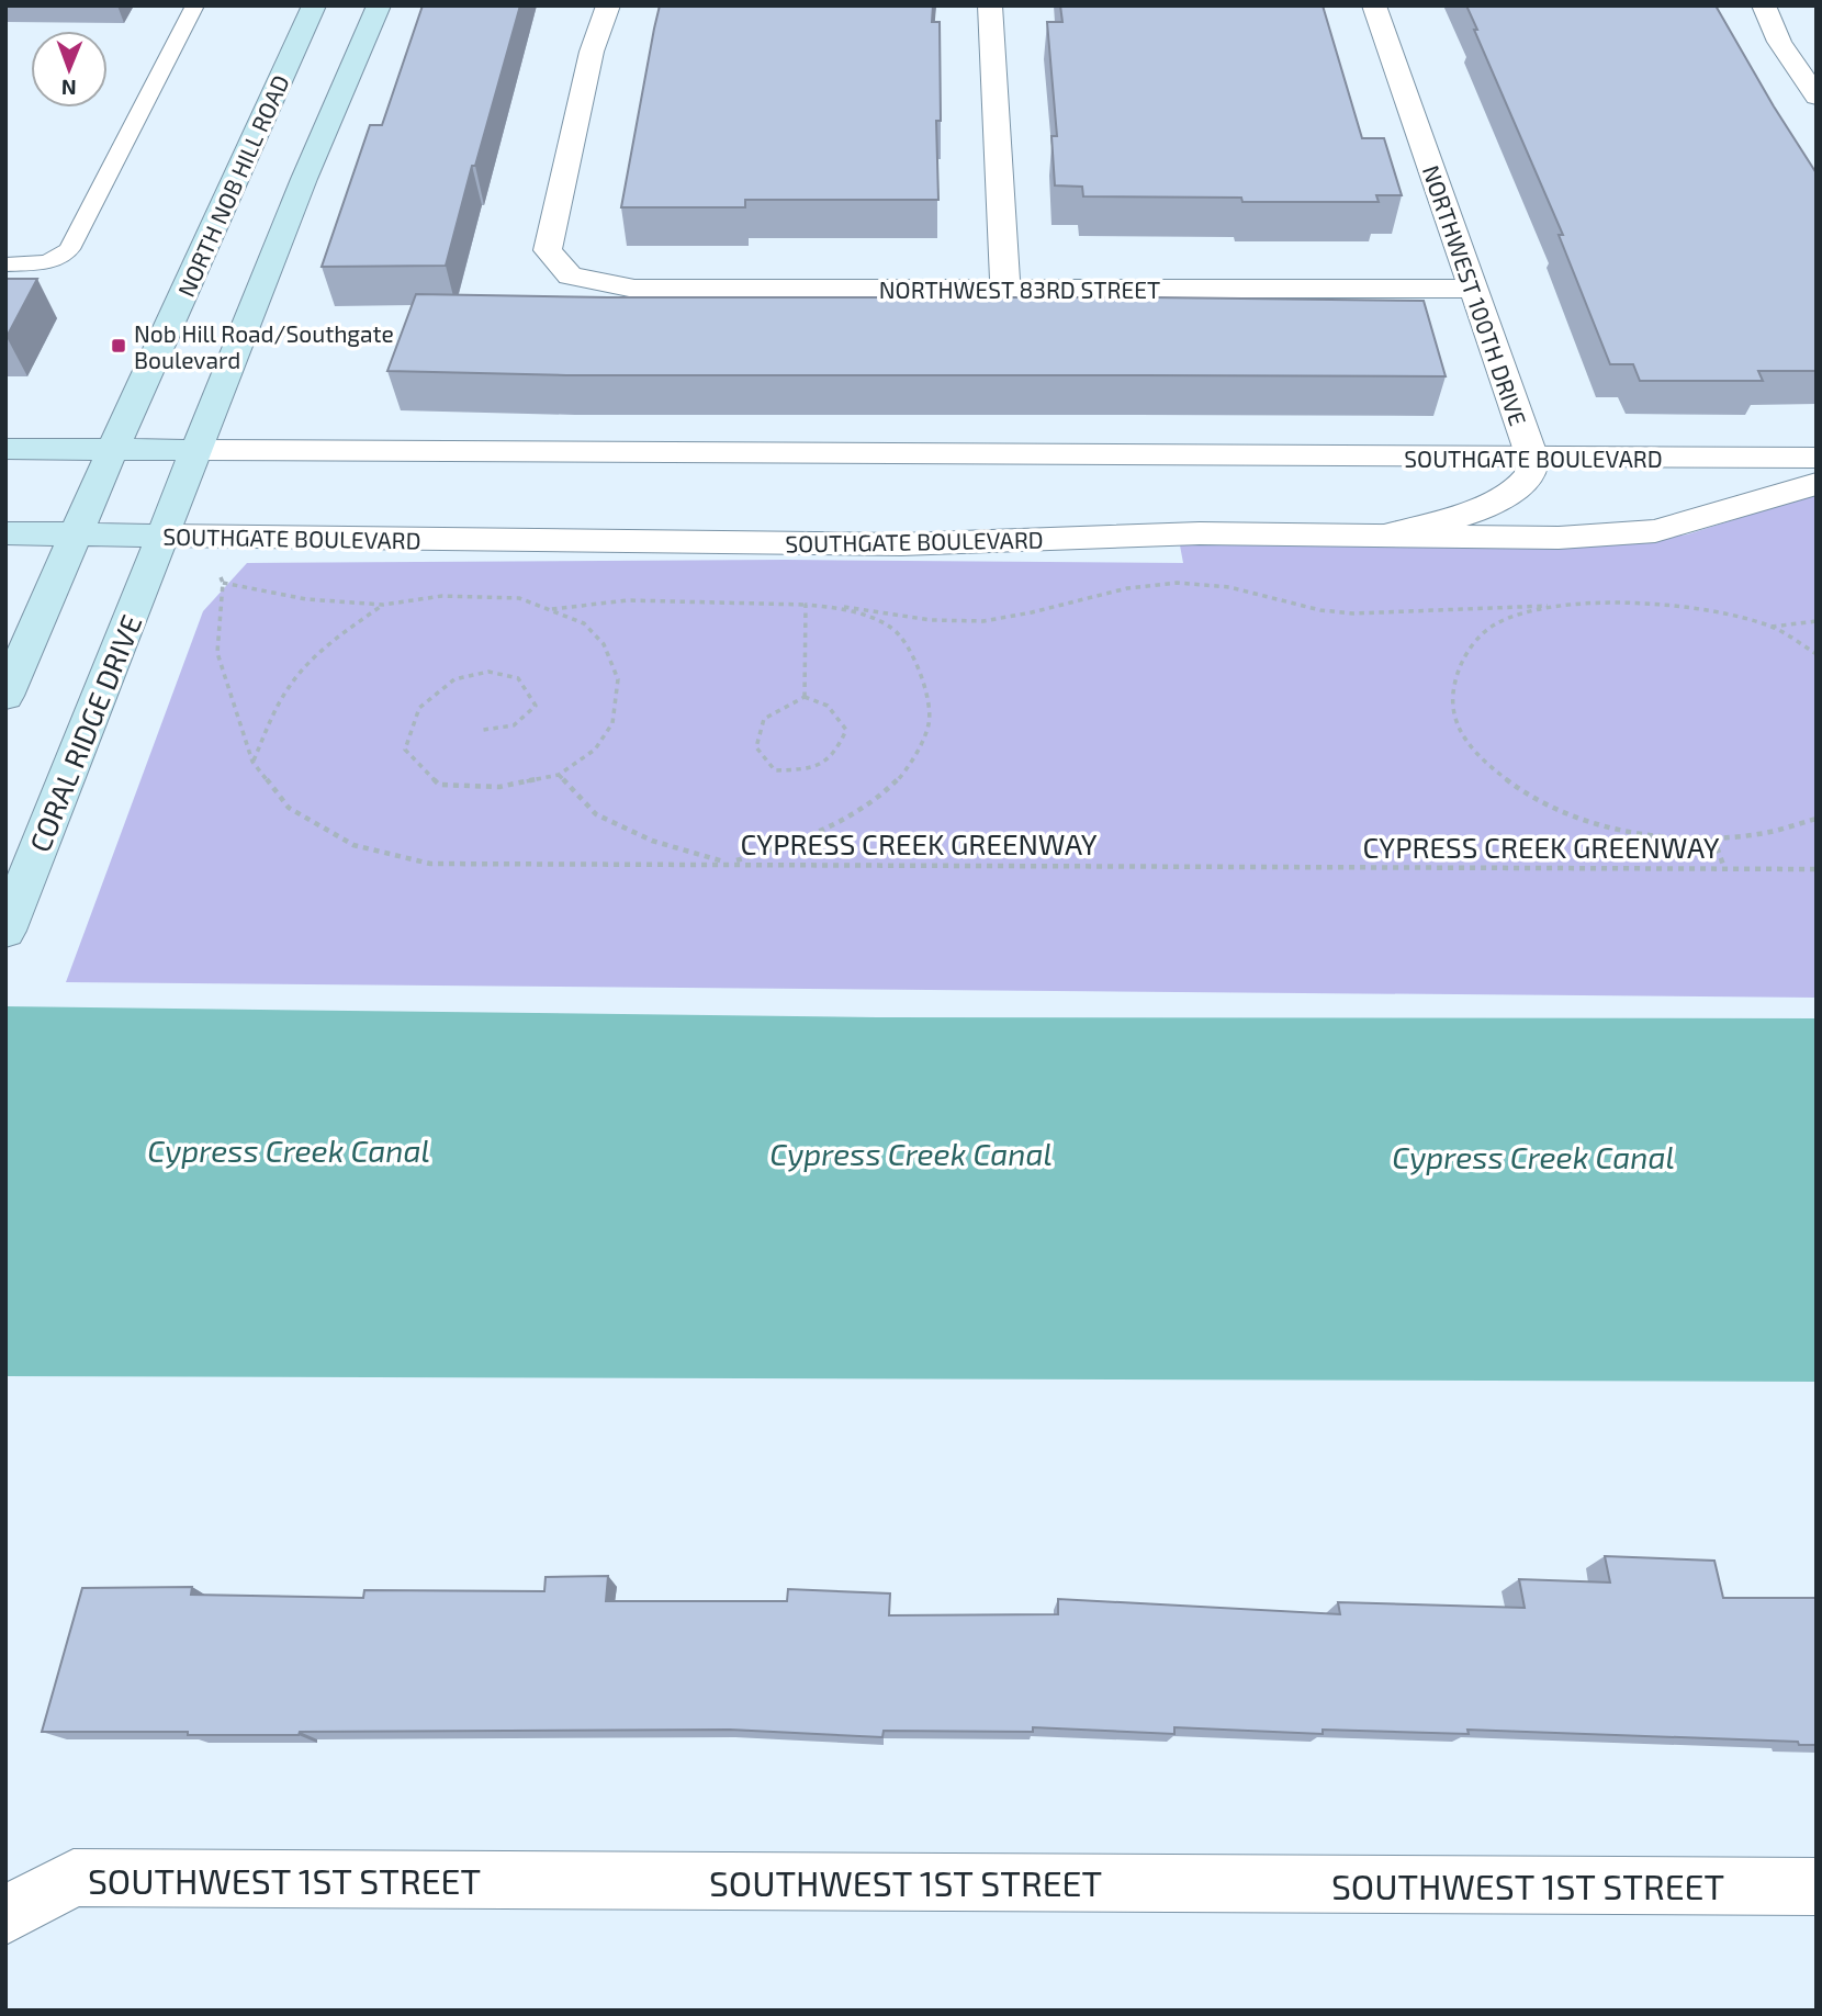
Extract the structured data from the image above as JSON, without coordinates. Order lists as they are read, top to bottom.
{
  "streets": {
    "main road": ["NORTH NOB HILL ROAD", "SOUTHGATE BOULEVARD", "CORAL RIDGE DRIVE"],
    "street": ["NORTHWEST 83RD STREET", "NORTHWEST 100TH DRIVE", "SOUTHWEST 1ST STREET"],
    "path": ["CYPRESS CREEK GREENWAY"]
  },
  "crossings": [
    ["NORTH NOB HILL ROAD", "SOUTHGATE BOULEVARD"],
    ["NORTHWEST 83RD STREET", "NORTHWEST 100TH DRIVE"],
    ["NORTHWEST 100TH DRIVE", "SOUTHGATE BOULEVARD"],
    ["SOUTHGATE BOULEVARD", "CORAL RIDGE DRIVE"]
  ],
  "water": ["Cypress Creek Canal"],
  "places": {
    "transit": ["Nob Hill Road/Southgate Boulevard"]
  },
  "north": "bottom"
}
